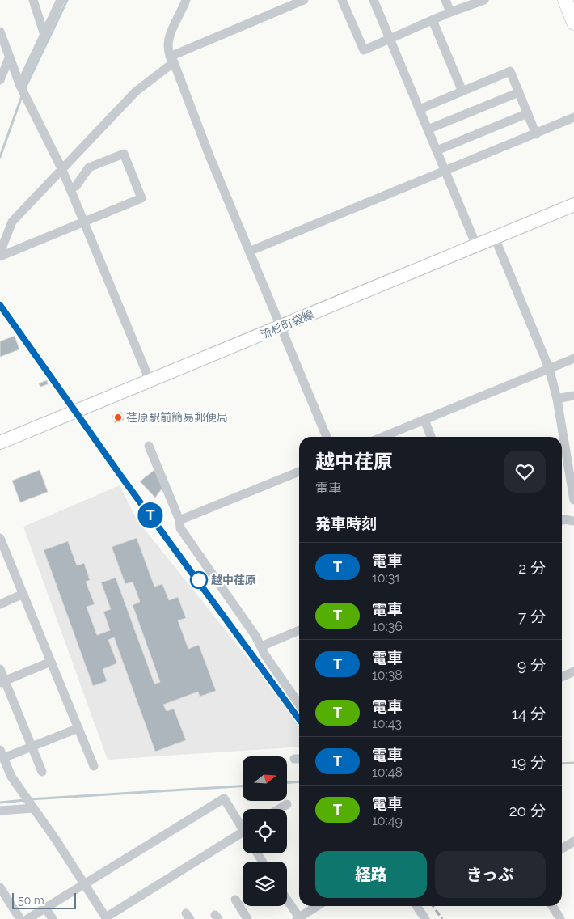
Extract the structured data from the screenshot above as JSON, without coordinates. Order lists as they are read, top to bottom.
{
  "streets": {
    "main road": ["流杉町袋線"]
  },
  "places": ["荏原駅前簡易郵便局", "越中荏原"],
  "scale_bar": "50 m",
  "north": "right",
  "page": {
    "on_map": "T",
    "heading": [
      ["越中荏原", "電車"],
      "発車時刻"
    ],
    "list": [
      {
        "mark": "T",
        "name": "電車",
        "note": "10:31",
        "value": "2 分"
      },
      {
        "mark": "T",
        "name": "電車",
        "note": "10:36",
        "value": "7 分"
      },
      {
        "mark": "T",
        "name": "電車",
        "note": "10:38",
        "value": "9 分"
      },
      {
        "mark": "T",
        "name": "電車",
        "note": "10:43",
        "value": "14 分"
      },
      {
        "mark": "T",
        "name": "電車",
        "note": "10:48",
        "value": "19 分"
      },
      {
        "mark": "T",
        "name": "電車",
        "note": "10:49",
        "value": "20 分"
      }
    ],
    "buttons": ["経路", "きっぷ"],
    "scale": "50 m"
  }
}
